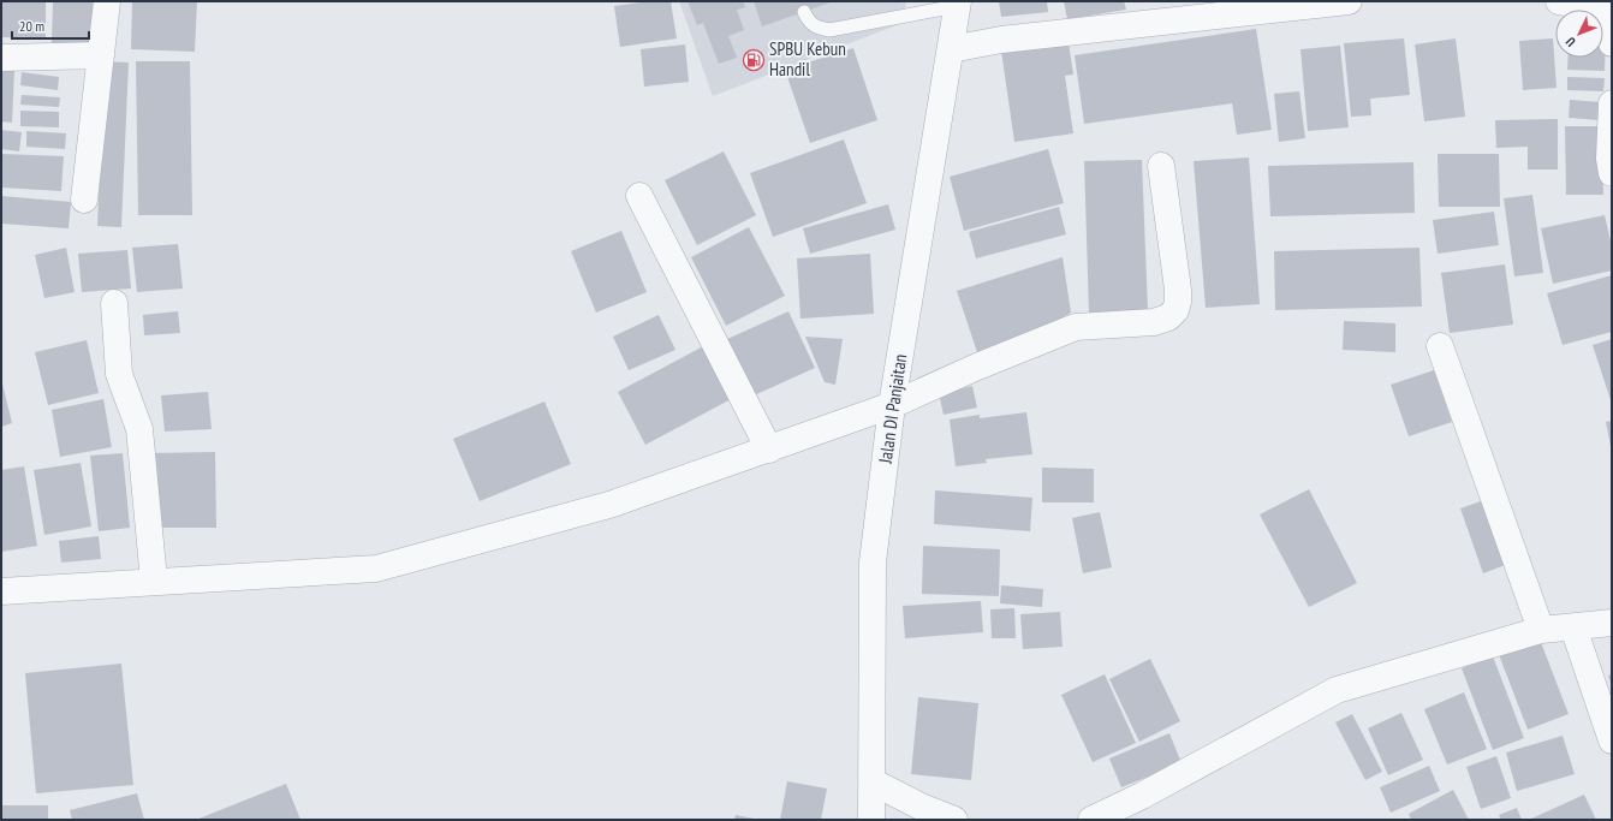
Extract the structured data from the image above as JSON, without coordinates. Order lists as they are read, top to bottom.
{
  "streets": {
    "street": ["Jalan DI Panjaitan"]
  },
  "places": {
    "fuel station": ["SPBU Kebun Handil"]
  },
  "scale_bar": "20 m",
  "north": "bottom left"
}
